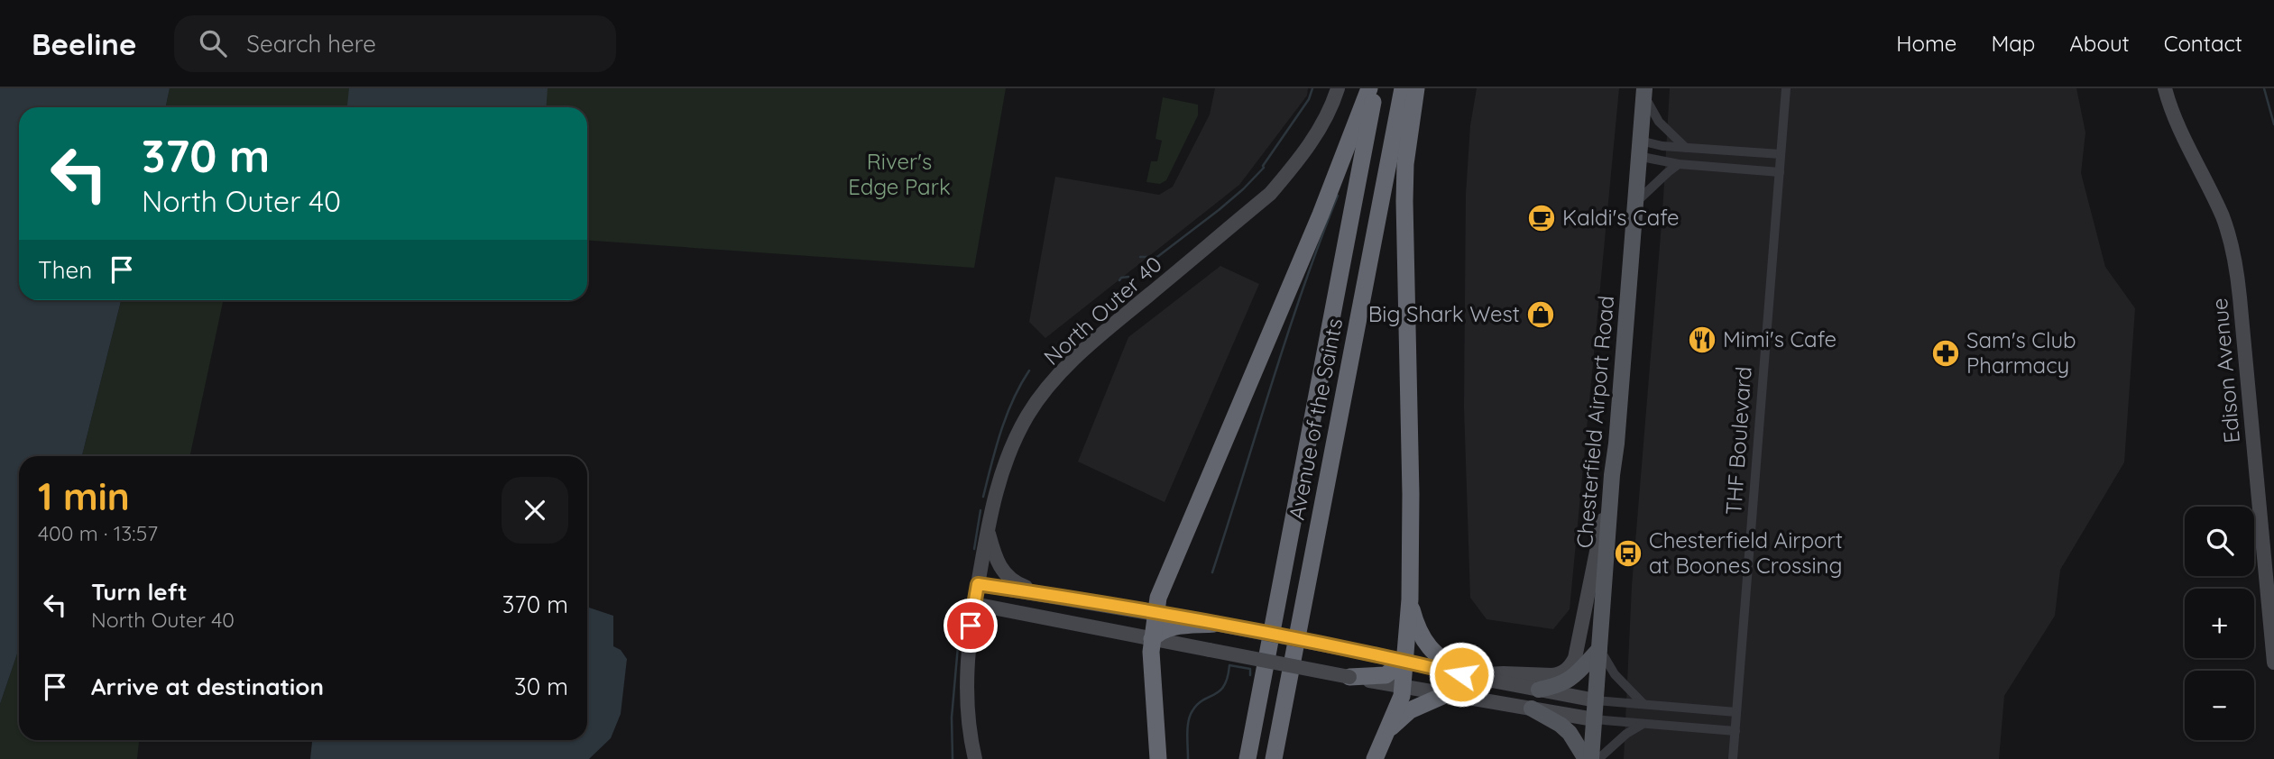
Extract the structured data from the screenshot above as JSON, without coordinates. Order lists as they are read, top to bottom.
{
  "streets": {
    "highway": ["Avenue of the Saints"],
    "main road": ["Chesterfield Airport Road"],
    "street": ["North Outer 40", "Edison Avenue", "THF Boulevard"]
  },
  "parks": ["River's Edge Park"],
  "places": {
    "cafe": ["Kaldi's Cafe"],
    "shop": ["Big Shark West"],
    "restaurant": ["Mimi's Cafe"],
    "pharmacy": ["Sam's Club Pharmacy"],
    "bus stop": ["Chesterfield Airport at Boones Crossing"]
  },
  "page": {
    "header": "Beeline",
    "search": "Search here",
    "nav": [
      "Home",
      "Map",
      "About",
      "Contact"
    ],
    "turn": ["370 m", "North Outer 40"],
    "then": "Then",
    "heading": ["1 min", "400 m · 13:57"],
    "map_buttons": ["+", "−"],
    "list": [
      {
        "name": "Turn left",
        "note": "North Outer 40",
        "value": "370 m"
      },
      {
        "name": "Arrive at destination",
        "value": "30 m"
      }
    ]
  }
}
